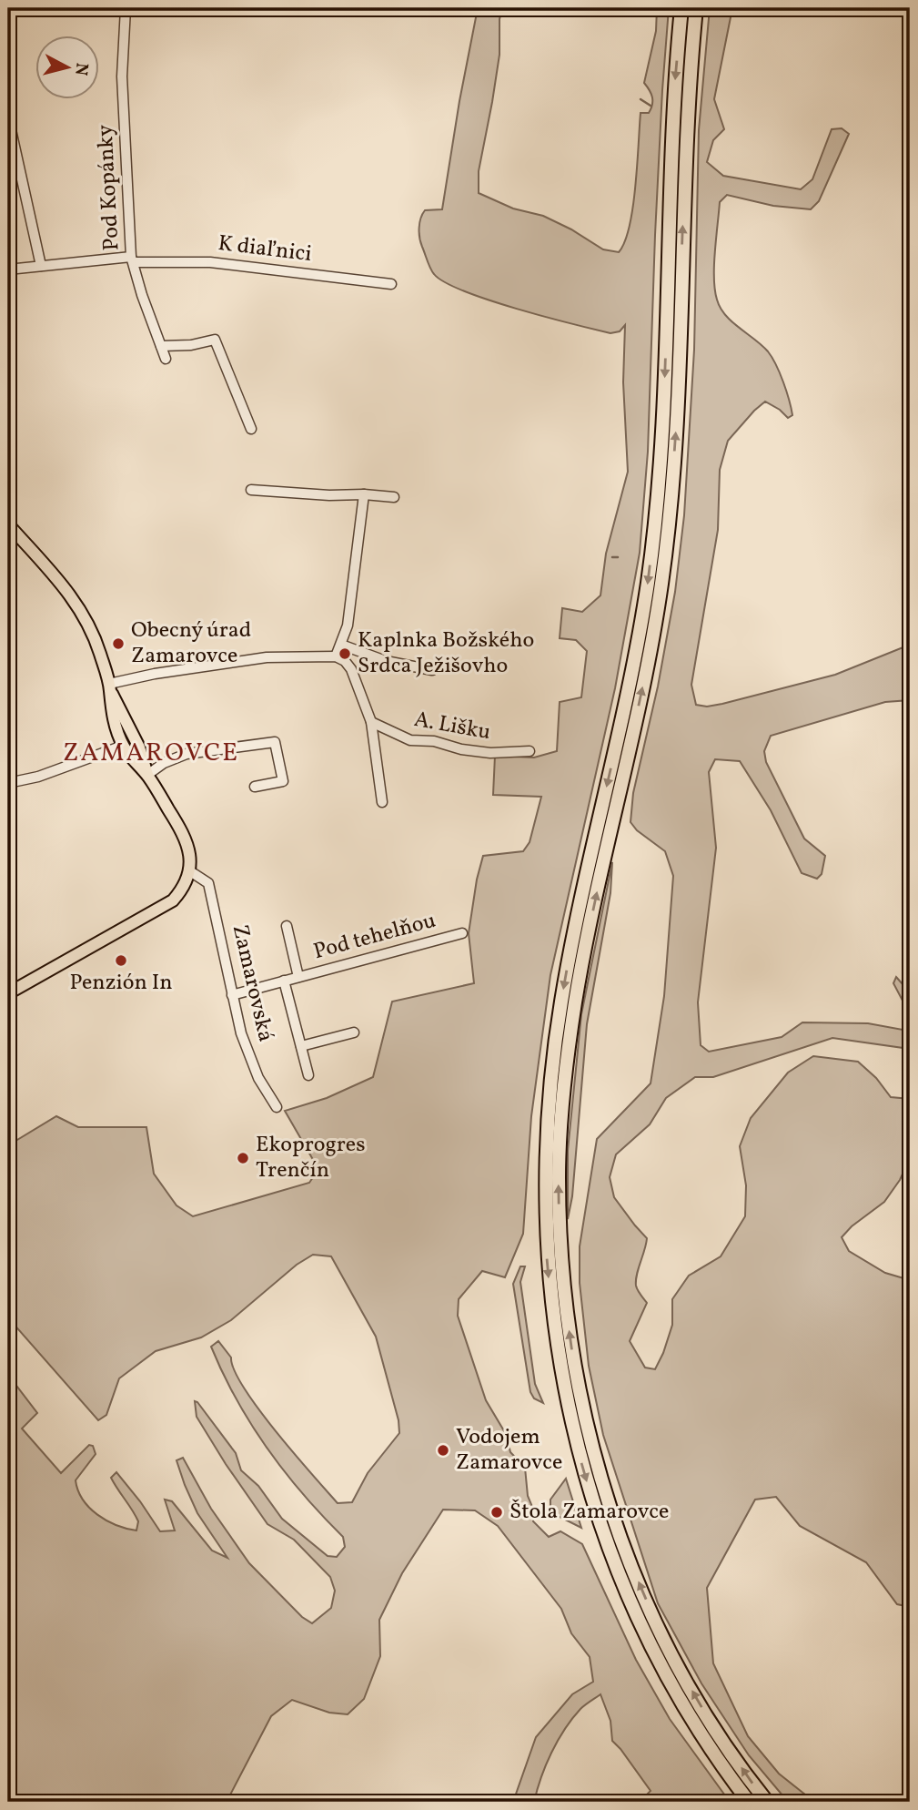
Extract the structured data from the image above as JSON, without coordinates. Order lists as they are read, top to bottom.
{
  "streets": {
    "street": [
      "Pod Kopánky",
      "K diaľnici",
      "A. Lišku",
      "Pod tehelňou",
      "Zamarovská"
    ]
  },
  "crossings": [
    ["Pod Kopánky", "K diaľnici"],
    ["Pod tehelňou", "Zamarovská"]
  ],
  "districts": ["ZAMAROVCE"],
  "places": [
    "Obecný úrad Zamarovce",
    "Kaplnka Božského Srdca Ježišovho",
    "Penzión In",
    "Ekoprogres Trenčín",
    "Vodojem Zamarovce",
    "Štola Zamarovce"
  ],
  "north": "right"
}
